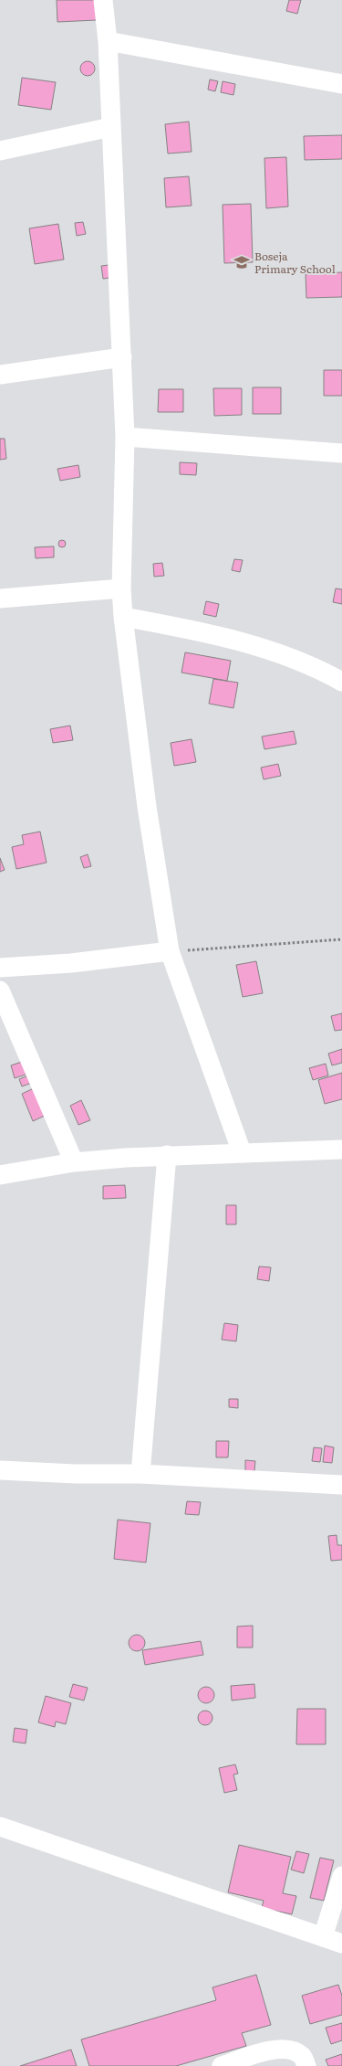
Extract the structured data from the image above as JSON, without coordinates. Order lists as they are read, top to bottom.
{
  "places": {
    "school or university": ["Boseja Primary School"]
  }
}
